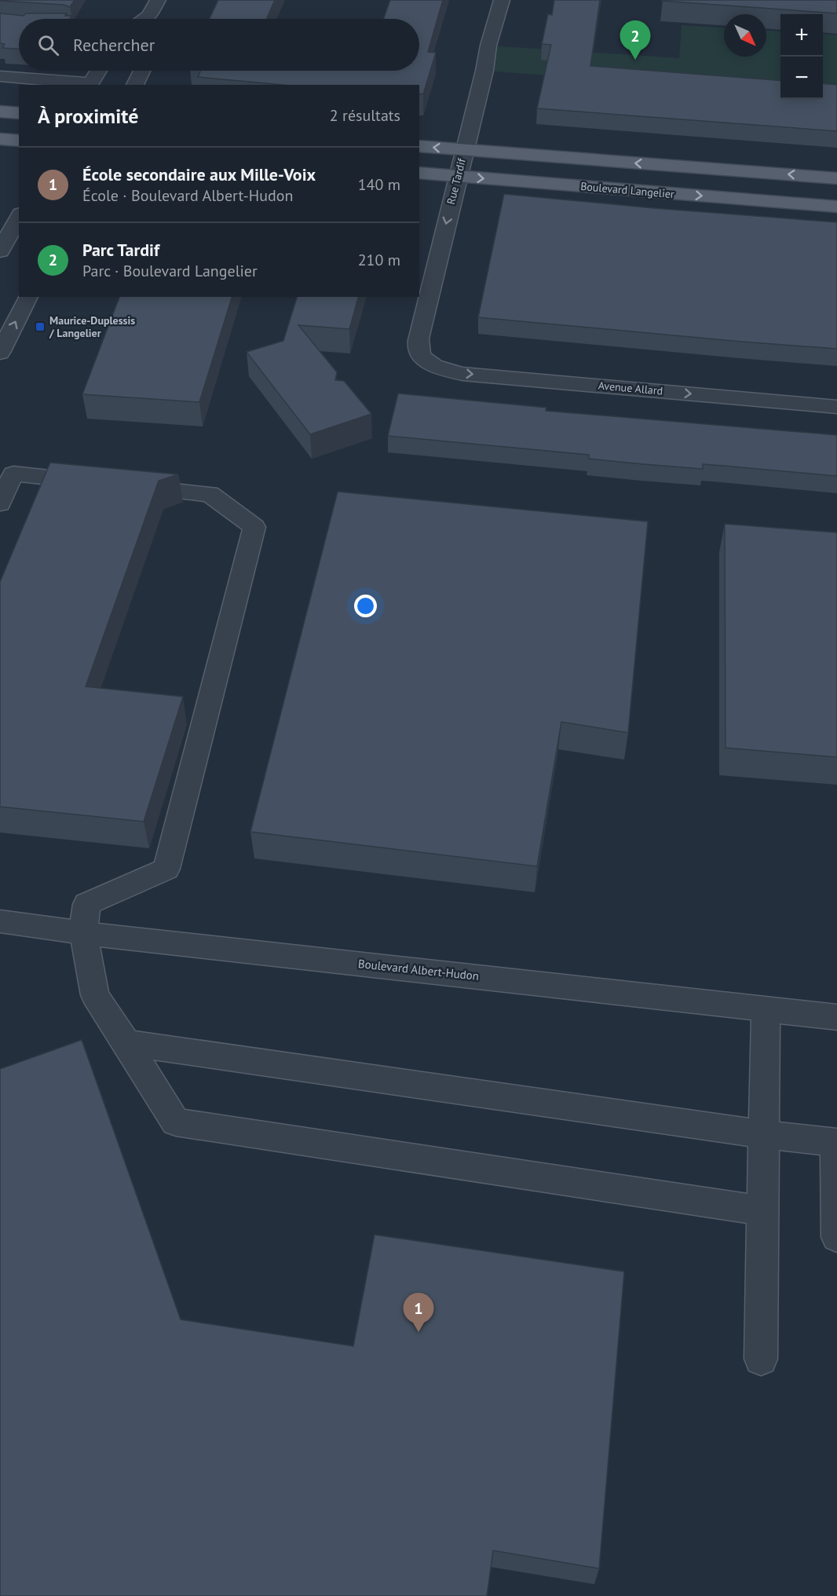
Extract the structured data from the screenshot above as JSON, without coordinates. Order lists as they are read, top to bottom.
{
  "streets": {
    "main road": ["Boulevard Langelier"],
    "street": ["Rue Tardif", "Avenue Allard", "Boulevard Albert-Hudon"]
  },
  "crossings": [
    ["Rue Tardif", "Boulevard Langelier"],
    ["Rue Tardif", "Avenue Allard"]
  ],
  "one_way": ["Rue Tardif", "Avenue Allard"],
  "places": {
    "transit": ["Maurice-Duplessis / Langelier"]
  },
  "north": "bottom right",
  "page": {
    "map_buttons": ["+", "−"],
    "search": "Rechercher",
    "pins": ["2", "1"],
    "heading": ["À proximité", "2 résultats"],
    "list": [
      {
        "mark": "1",
        "name": "École secondaire aux Mille-Voix",
        "note": "École · Boulevard Albert-Hudon",
        "value": "140 m"
      },
      {
        "mark": "2",
        "name": "Parc Tardif",
        "note": "Parc · Boulevard Langelier",
        "value": "210 m"
      }
    ]
  }
}
